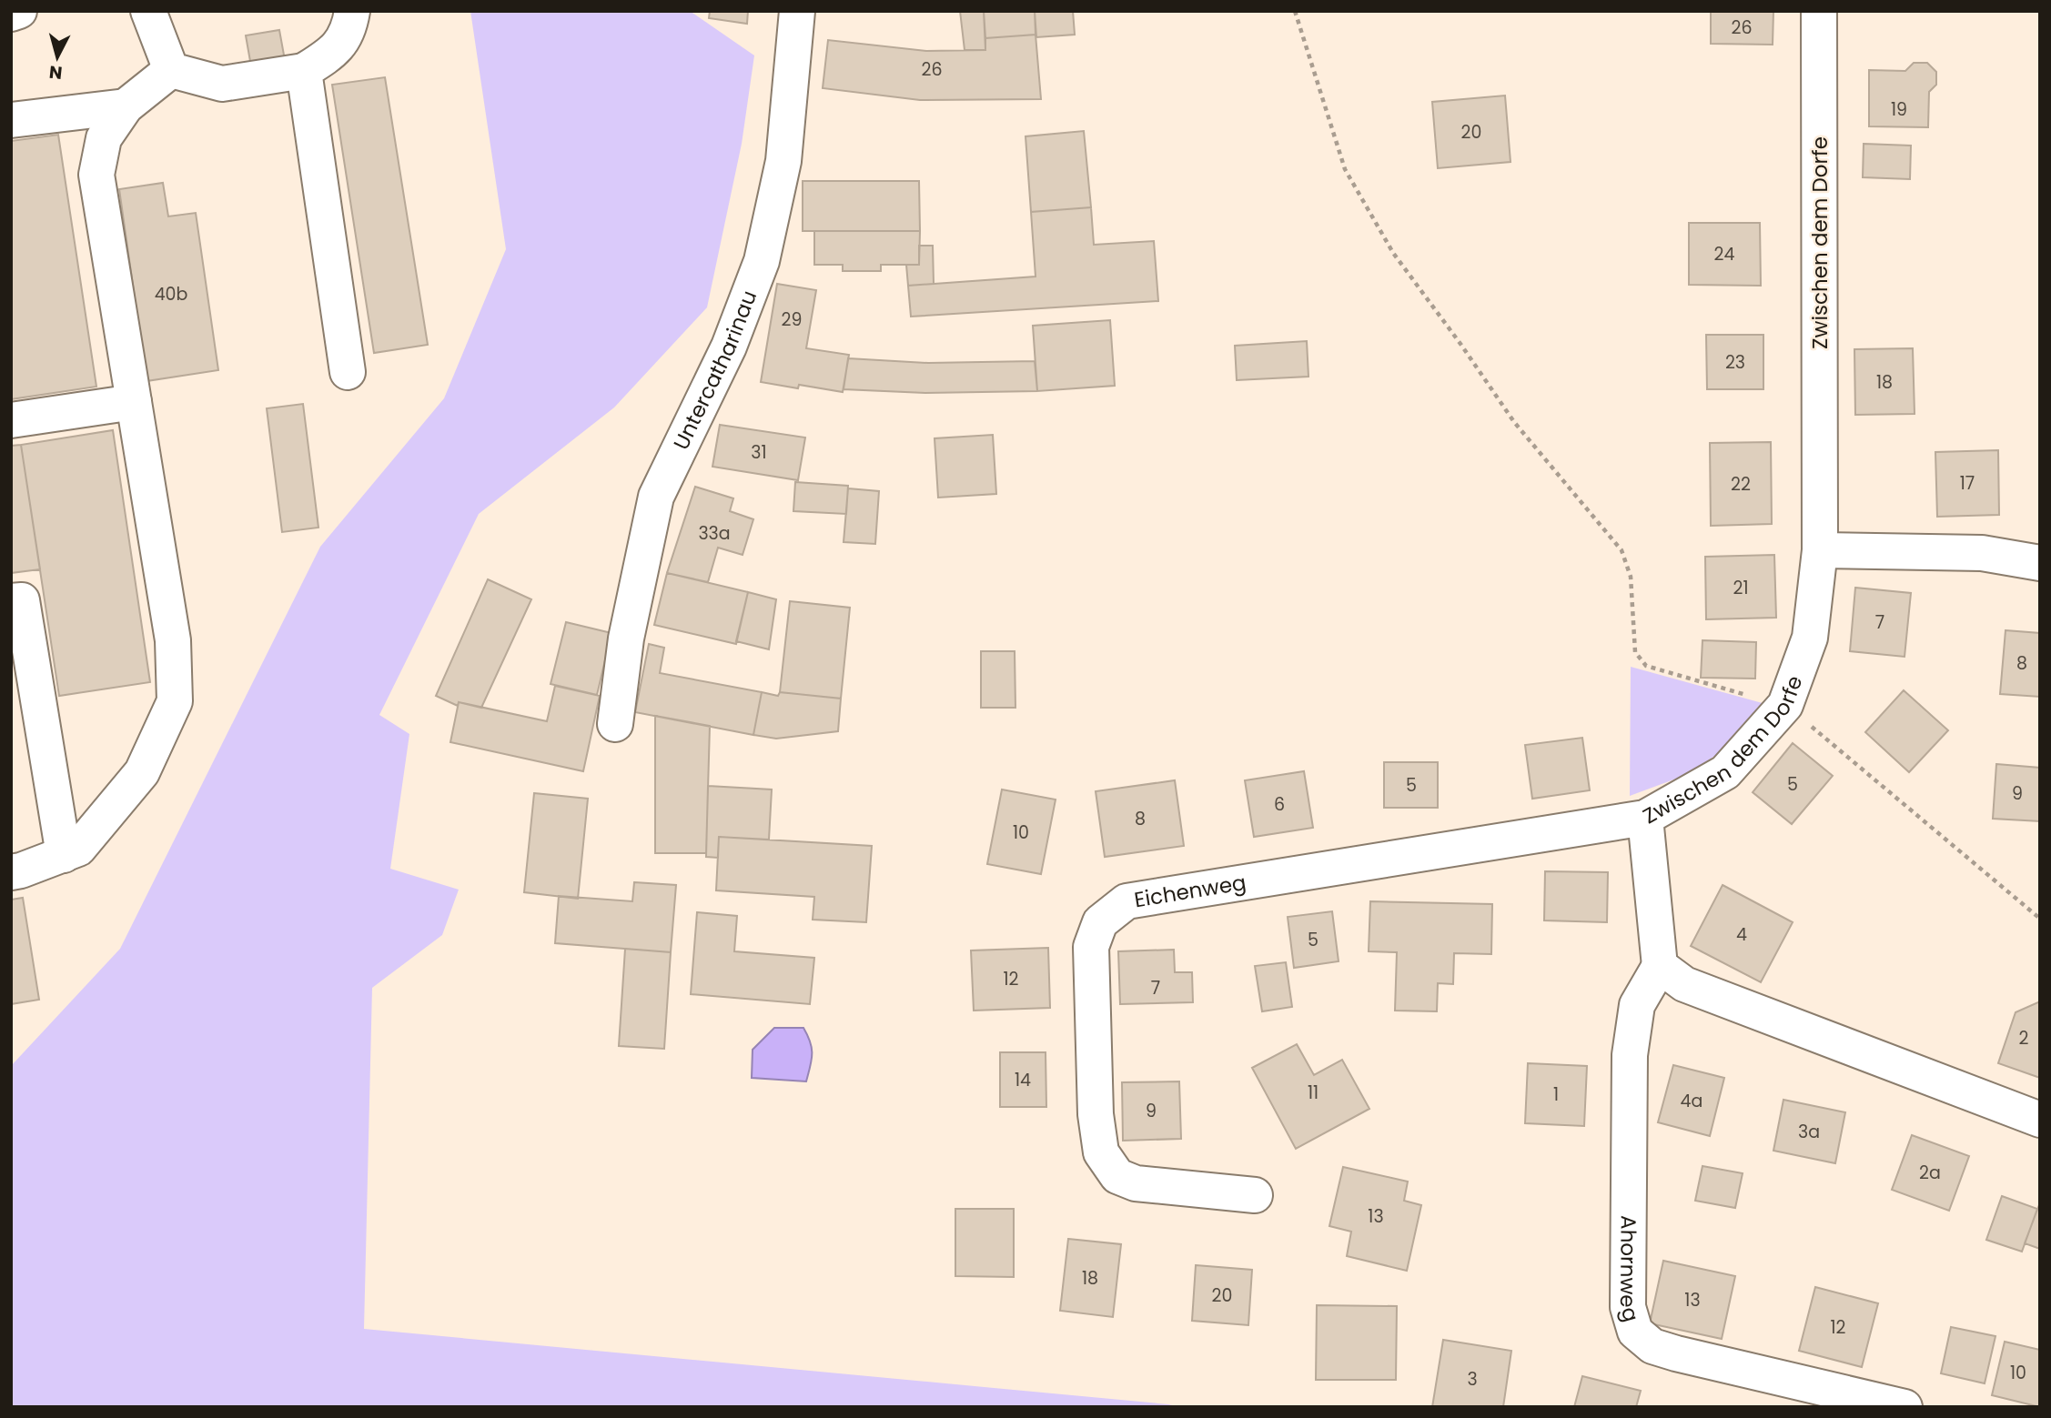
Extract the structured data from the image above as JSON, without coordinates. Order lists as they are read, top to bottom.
{
  "streets": {
    "street": [
      "Zwischen dem Dorfe",
      "Untercatharinau",
      "Eichenweg",
      "Ahornweg"
    ]
  },
  "crossings": [
    ["Zwischen dem Dorfe", "Eichenweg"],
    ["Zwischen dem Dorfe", "Ahornweg"]
  ],
  "house_numbers": [
    "26",
    "26",
    "19",
    "20",
    "24",
    "40b",
    "29",
    "23",
    "18",
    "31",
    "17",
    "22",
    "33a",
    "21",
    "7",
    "8",
    "5",
    "5",
    "9",
    "6",
    "8",
    "10",
    "4",
    "5",
    "12",
    "7",
    "2",
    "14",
    "11",
    "1",
    "4a",
    "9",
    "3a",
    "2a",
    "13",
    "18",
    "20",
    "13",
    "12",
    "10",
    "3"
  ],
  "north": "bottom"
}
